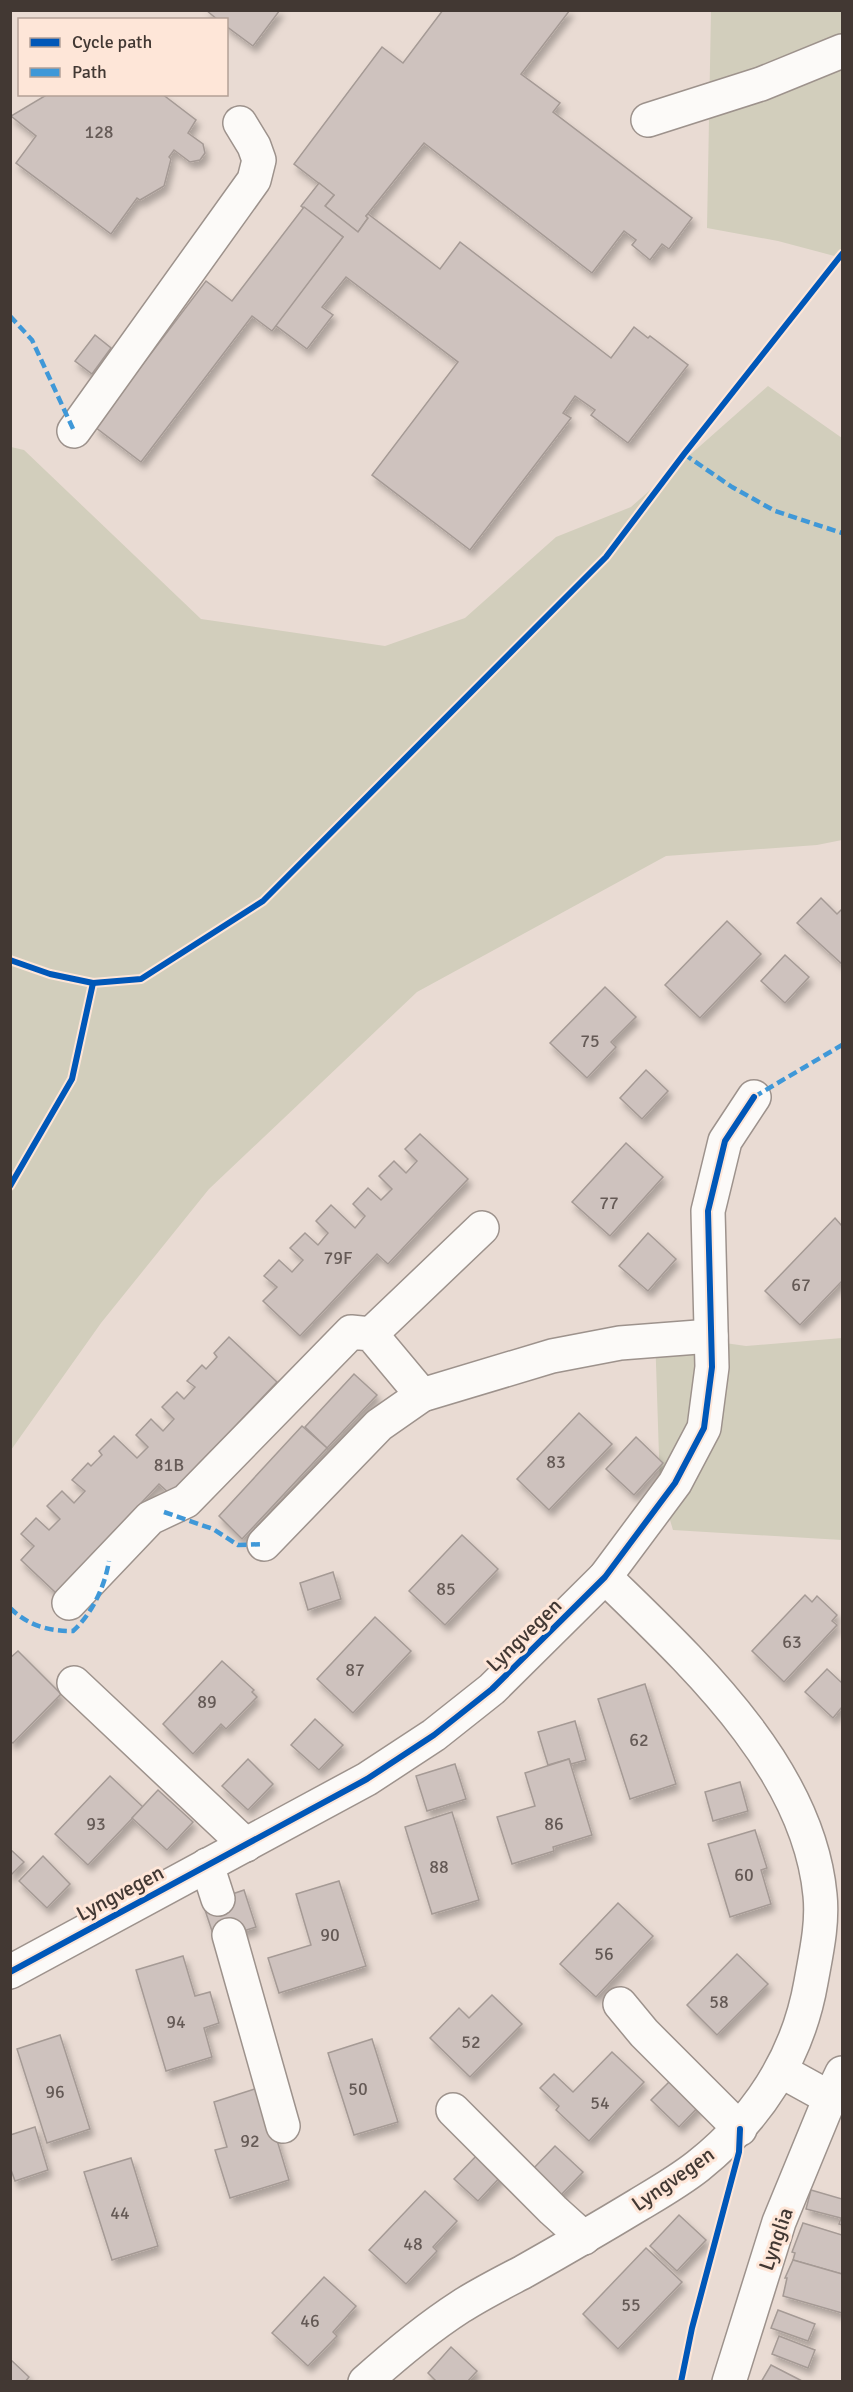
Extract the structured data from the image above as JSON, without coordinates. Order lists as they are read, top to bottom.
{
  "streets": {
    "street": ["Lyngvegen", "Lynglia"]
  },
  "crossings": [
    ["Lyngvegen", "Lynglia"]
  ],
  "house_numbers": [
    "128",
    "75",
    "77",
    "79F",
    "67",
    "83",
    "81B",
    "85",
    "63",
    "87",
    "89",
    "62",
    "93",
    "86",
    "88",
    "60",
    "90",
    "56",
    "58",
    "94",
    "52",
    "50",
    "96",
    "54",
    "92",
    "44",
    "48",
    "55",
    "46"
  ],
  "legend": ["Cycle path", "Path"]
}
